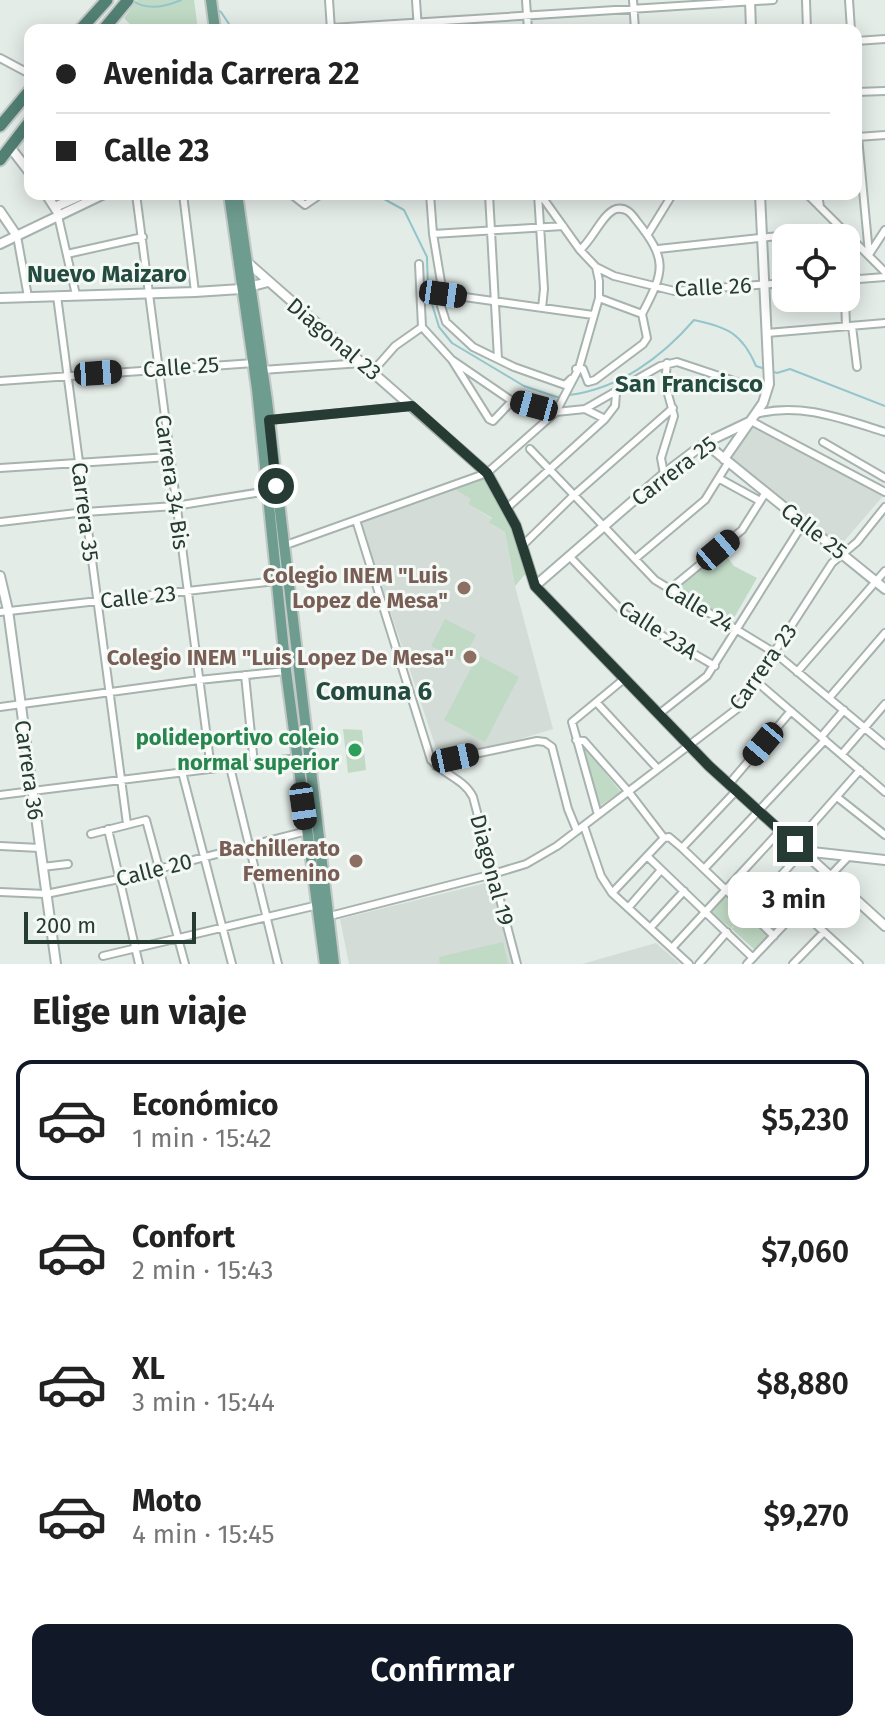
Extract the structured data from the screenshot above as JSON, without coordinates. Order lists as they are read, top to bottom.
{
  "streets": {
    "street": [
      "Calle 26",
      "Diagonal 23",
      "Calle 25",
      "Carrera 25",
      "Carrera 34 Bis",
      "Carrera 35",
      "Calle 23",
      "Calle 24",
      "Calle 23A",
      "Carrera 23",
      "Carrera 36",
      "Calle 20",
      "Diagonal 19"
    ]
  },
  "crossings": [
    ["Diagonal 23", "Carrera 25"],
    ["Calle 25", "Carrera 25"],
    ["Calle 25", "Carrera 34 Bis"],
    ["Calle 25", "Carrera 35"],
    ["Calle 25", "Carrera 23"],
    ["Carrera 25", "Calle 24"],
    ["Carrera 25", "Calle 23A"],
    ["Carrera 34 Bis", "Calle 23"],
    ["Carrera 35", "Calle 23"],
    ["Calle 23", "Carrera 36"],
    ["Calle 24", "Carrera 23"],
    ["Carrera 23", "Diagonal 19"],
    ["Carrera 36", "Calle 20"]
  ],
  "districts": ["Nuevo Maizaro", "San Francisco", "Comuna 6"],
  "places": [
    "Colegio INEM \"Luis Lopez de Mesa\"",
    "Colegio INEM \"Luis Lopez De Mesa\"",
    "polideportivo coleio normal superior",
    "Bachillerato Femenino"
  ],
  "scale_bar": "200 m",
  "page": {
    "banner": ["Avenida Carrera 22", "Calle 23"],
    "bubble": "3 min",
    "scale": "200 m",
    "heading": "Elige un viaje",
    "list": [
      {
        "name": "Económico",
        "note": "1 min · 15:42",
        "value": "$5,230"
      },
      {
        "name": "Confort",
        "note": "2 min · 15:43",
        "value": "$7,060"
      },
      {
        "name": "XL",
        "note": "3 min · 15:44",
        "value": "$8,880"
      },
      {
        "name": "Moto",
        "note": "4 min · 15:45",
        "value": "$9,270"
      }
    ],
    "buttons": "Confirmar"
  }
}
